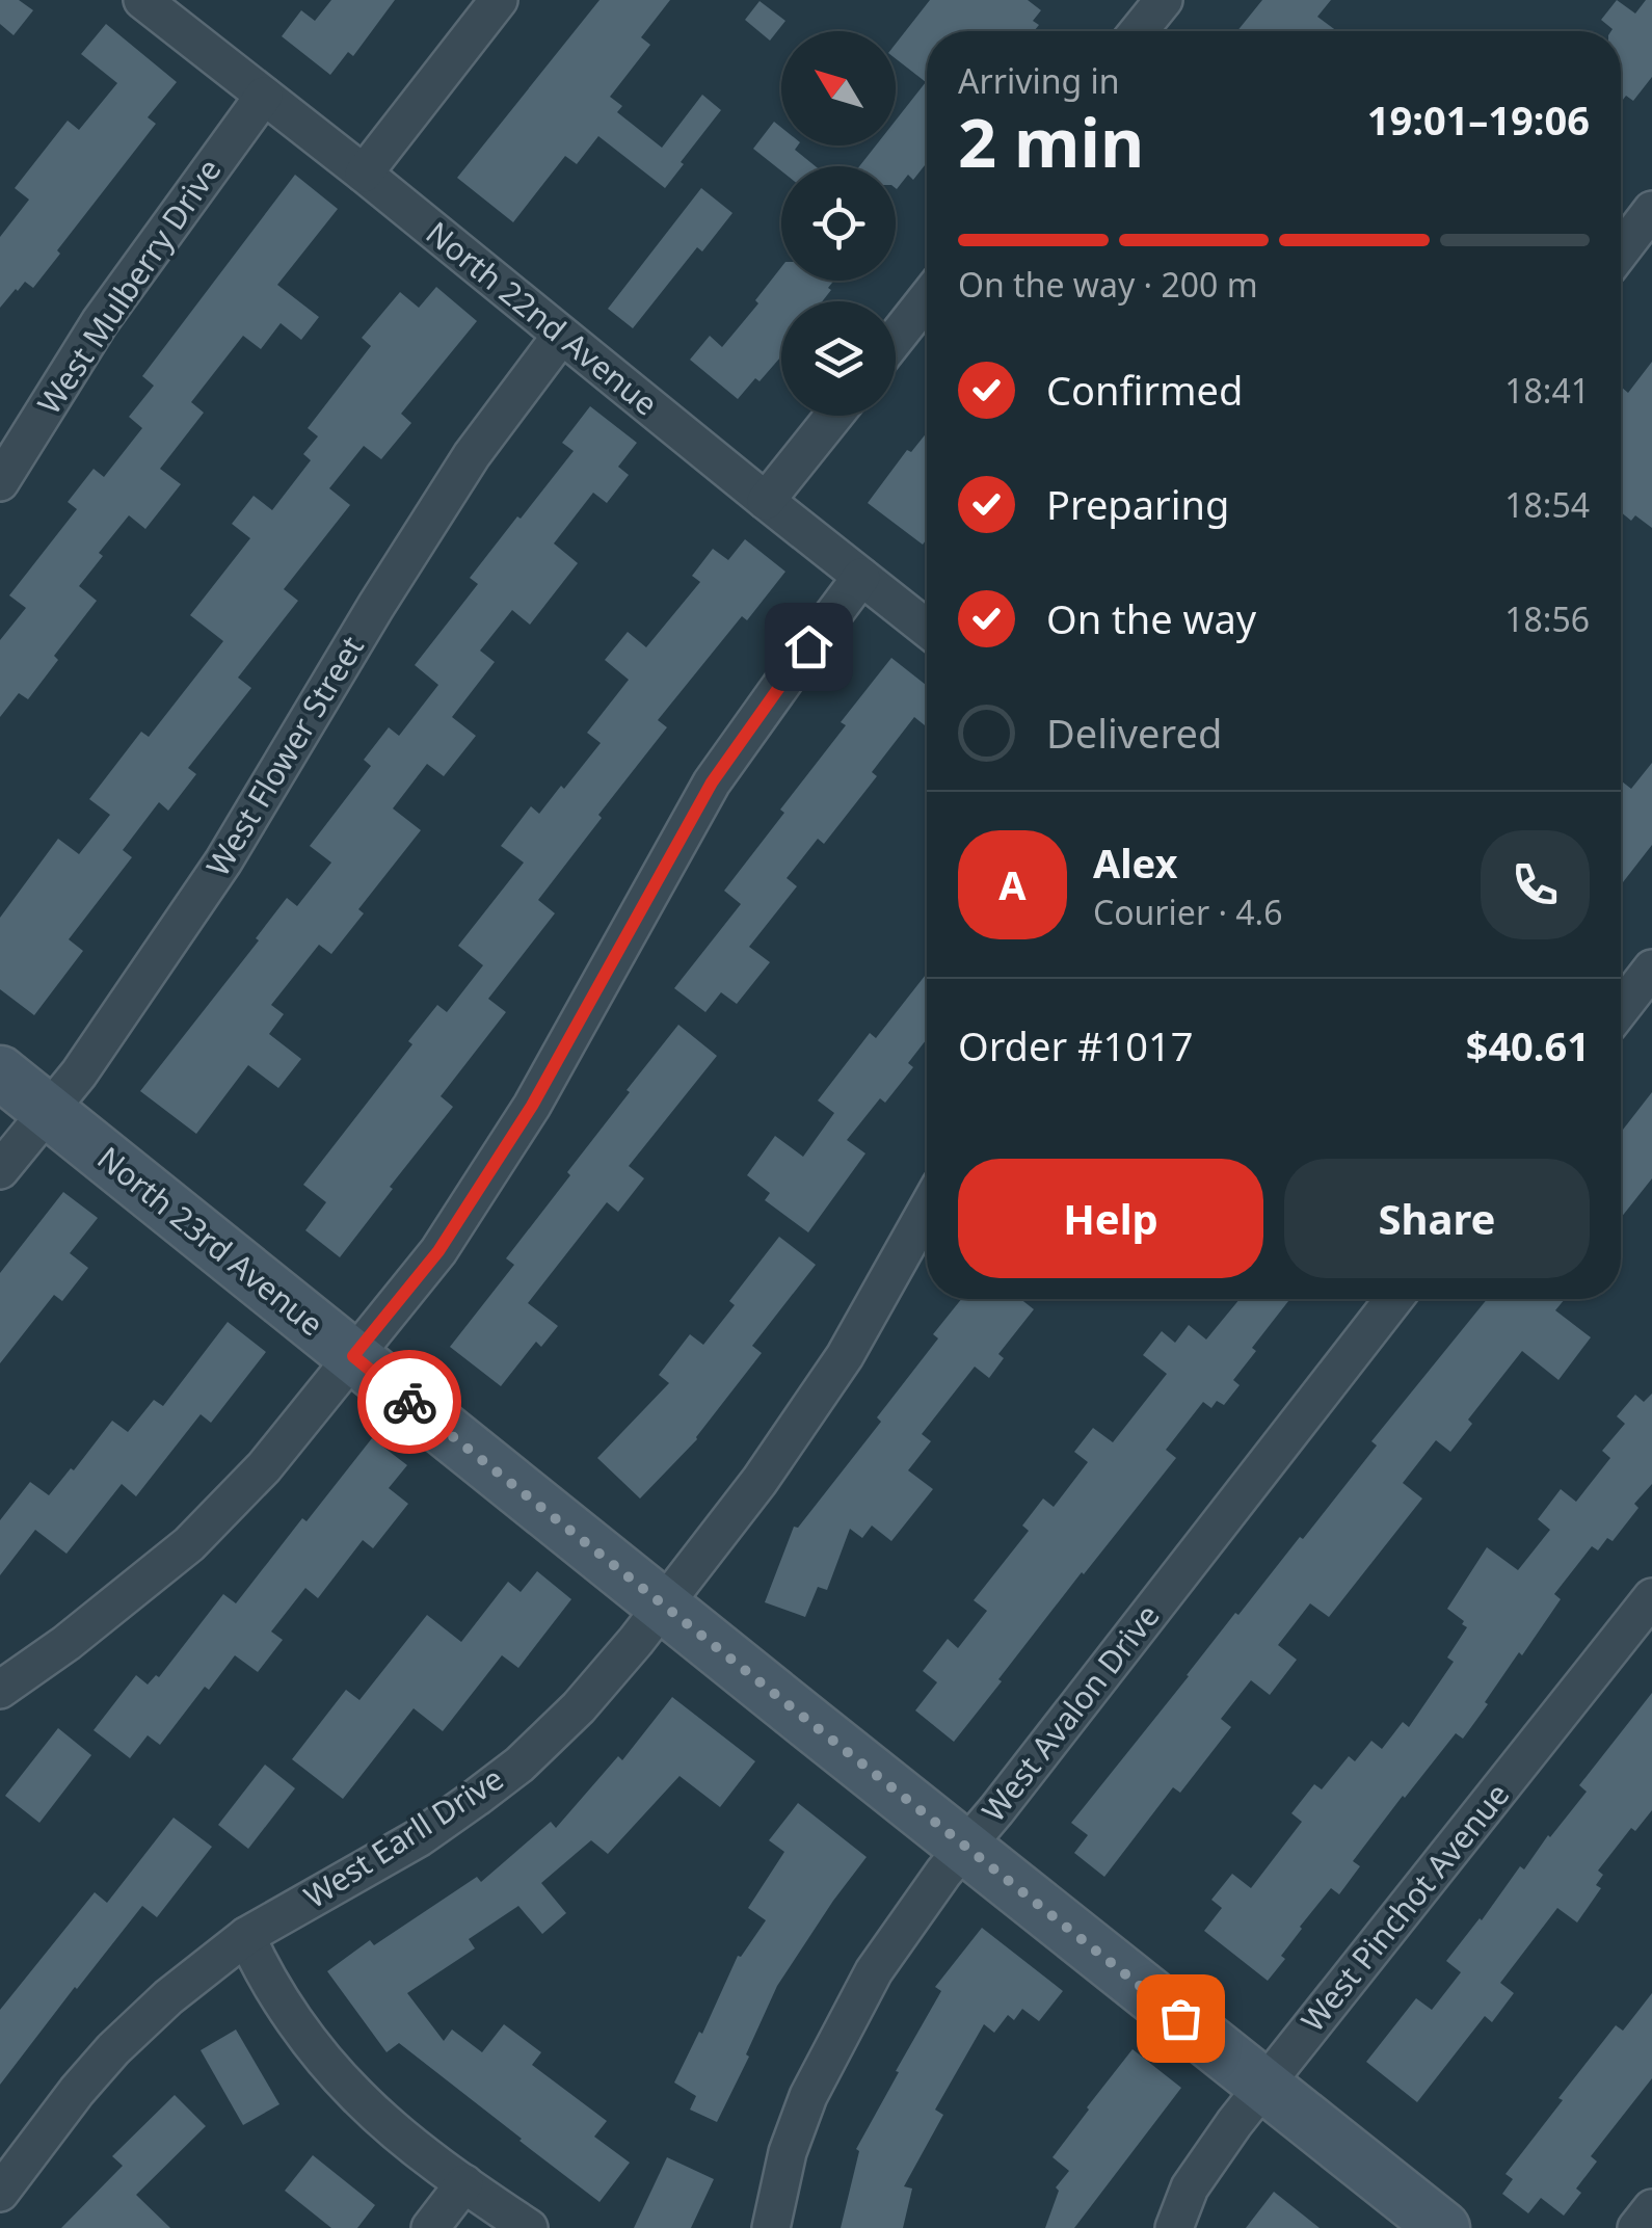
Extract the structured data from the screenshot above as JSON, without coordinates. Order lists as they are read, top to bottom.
{
  "streets": {
    "street": [
      "West Mulberry Drive",
      "North 22nd Avenue",
      "West Flower Street",
      "North 23rd Avenue",
      "West Avalon Drive",
      "West Earll Drive",
      "West Pinchot Avenue"
    ]
  },
  "crossings": [
    ["West Mulberry Drive", "North 22nd Avenue"],
    ["North 22nd Avenue", "West Flower Street"],
    ["West Flower Street", "North 23rd Avenue"],
    ["North 23rd Avenue", "West Avalon Drive"],
    ["North 23rd Avenue", "West Earll Drive"],
    ["North 23rd Avenue", "West Pinchot Avenue"]
  ],
  "north": "top left",
  "page": {
    "heading": ["2 min", "Arriving in", "19:01–19:06"],
    "panel": [
      "Alex",
      "Courier · 4.6",
      "Order #1017",
      "$40.61"
    ],
    "bar": "On the way · 200 m",
    "list": [
      ["Confirmed", "18:41"],
      ["Preparing", "18:54"],
      ["On the way", "18:56"],
      "Delivered"
    ],
    "round": "A",
    "buttons": ["Help", "Share"]
  }
}
